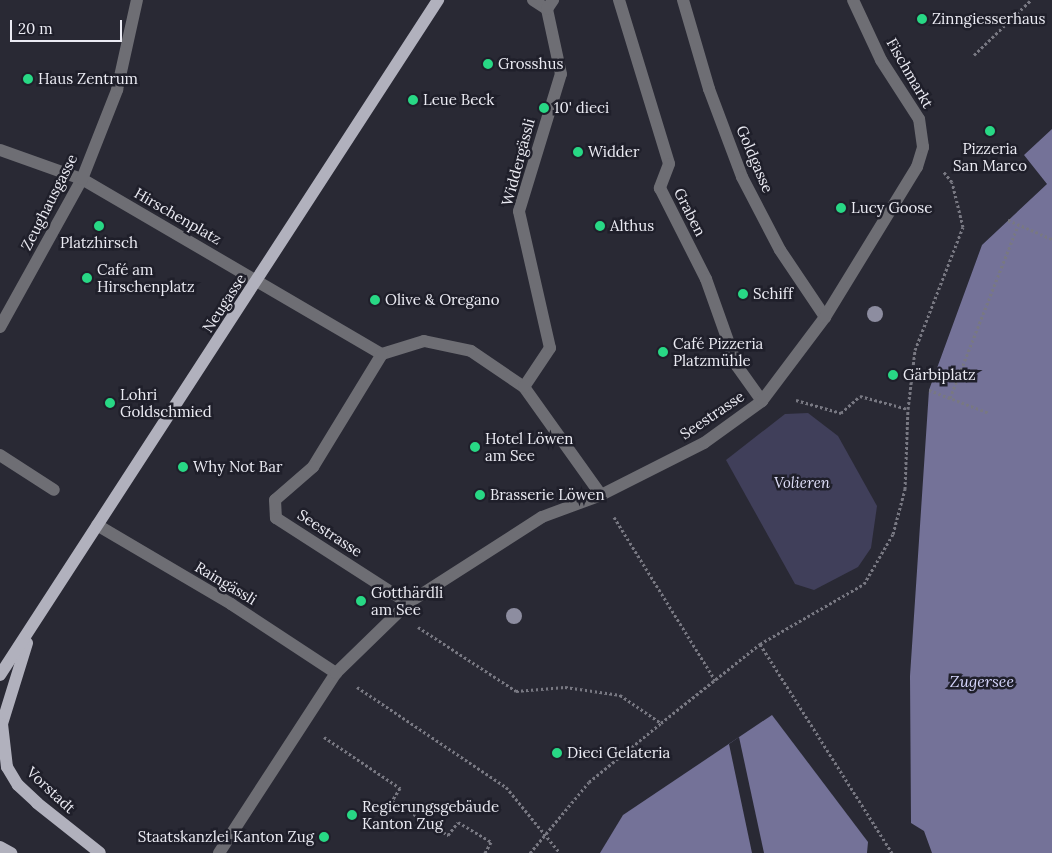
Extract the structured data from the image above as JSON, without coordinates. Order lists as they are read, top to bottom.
{
  "streets": {
    "main road": ["Neugasse", "Vorstadt"],
    "street": [
      "Fischmarkt",
      "Goldgasse",
      "Widdergässli",
      "Zeughausgasse",
      "Graben",
      "Hirschenplatz",
      "Seestrasse",
      "Raingässli"
    ]
  },
  "crossings": [
    ["Fischmarkt", "Seestrasse"],
    ["Goldgasse", "Seestrasse"],
    ["Zeughausgasse", "Hirschenplatz"],
    ["Graben", "Seestrasse"],
    ["Hirschenplatz", "Neugasse"],
    ["Hirschenplatz", "Seestrasse"],
    ["Neugasse", "Raingässli"],
    ["Neugasse", "Vorstadt"],
    ["Seestrasse", "Raingässli"]
  ],
  "water": ["Zugersee"],
  "parks": ["Volieren"],
  "places": [
    "Zinngiesserhaus",
    "Grosshus",
    "Haus Zentrum",
    "Leue Beck",
    "10' dieci",
    "Pizzeria San Marco",
    "Widder",
    "Lucy Goose",
    "Platzhirsch",
    "Althus",
    "Café am Hirschenplatz",
    "Schiff",
    "Olive & Oregano",
    "Café Pizzeria Platzmühle",
    "Gärbiplatz",
    "Lohri Goldschmied",
    "Hotel Löwen am See",
    "Why Not Bar",
    "Brasserie Löwen",
    "Gotthärdli am See",
    "Dieci Gelateria",
    "Regierungsgebäude Kanton Zug",
    "Staatskanzlei Kanton Zug"
  ],
  "scale_bar": "20 m"
}
